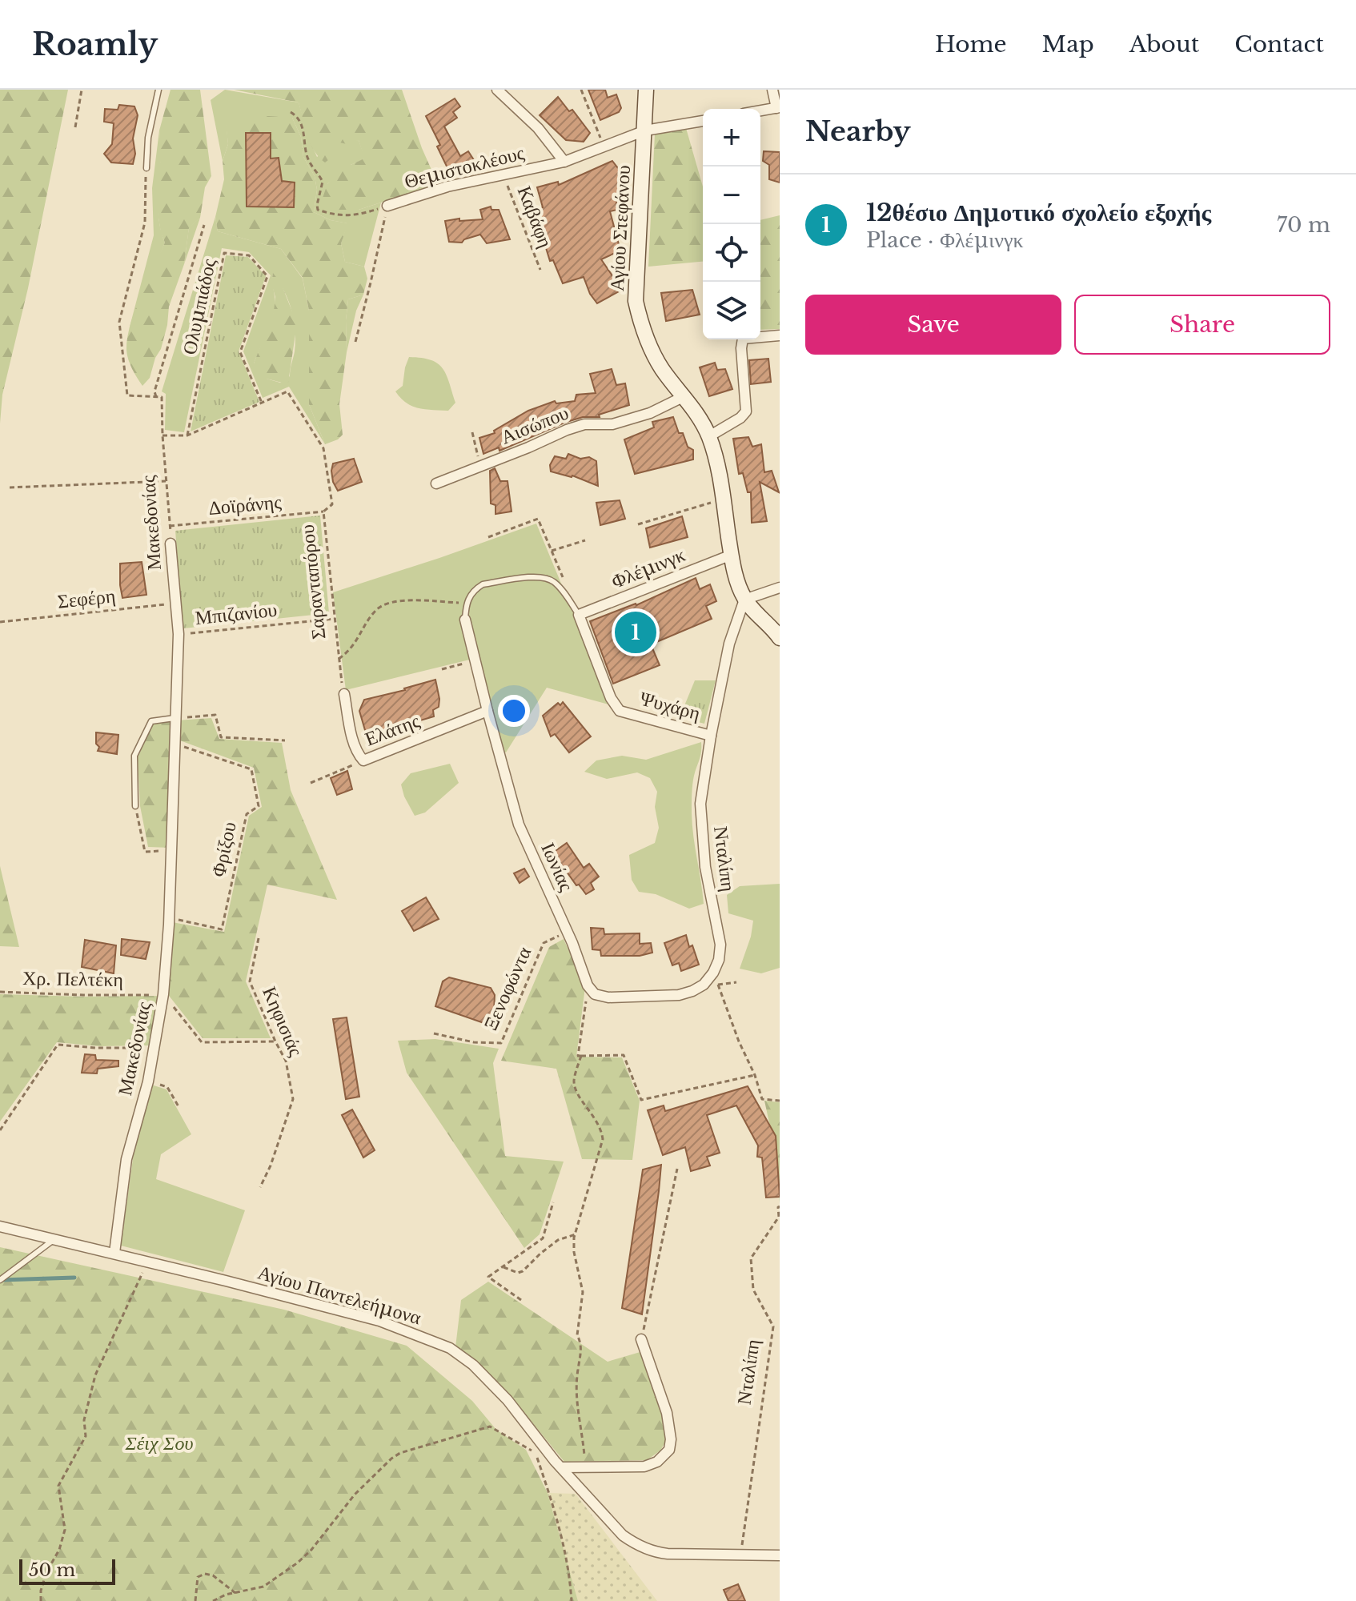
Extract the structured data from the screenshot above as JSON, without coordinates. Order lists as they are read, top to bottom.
{
  "streets": {
    "street": [
      "Θεμιστοκλέους",
      "Αγίου Στεφάνου",
      "Αισώπου",
      "Μακεδονίας",
      "Φλέμινγκ",
      "Ψυχάρη",
      "Ελάτης",
      "Νταλίπη",
      "Ιωνίας",
      "Αγίου Παντελεήμονα"
    ],
    "path": [
      "Καβάφη",
      "Ολυμπιάδος",
      "Δοϊράνης",
      "Σαρανταπόρου",
      "Σεφέρη",
      "Μπιζανίου",
      "Φρίξου",
      "Χρ. Πελτέκη",
      "Ξενοφώντα",
      "Κηφισιάς"
    ]
  },
  "crossings": [
    ["Θεμιστοκλέους", "Καβάφη"],
    ["Θεμιστοκλέους", "Αγίου Στεφάνου"],
    ["Αγίου Στεφάνου", "Αισώπου"],
    ["Αγίου Στεφάνου", "Φλέμινγκ"],
    ["Αγίου Στεφάνου", "Νταλίπη"],
    ["Ολυμπιάδος", "Σαρανταπόρου"],
    ["Δοϊράνης", "Μακεδονίας"],
    ["Δοϊράνης", "Σαρανταπόρου"],
    ["Μακεδονίας", "Σαρανταπόρου"],
    ["Μακεδονίας", "Σεφέρη"],
    ["Μακεδονίας", "Μπιζανίου"],
    ["Μακεδονίας", "Φρίξου"],
    ["Μακεδονίας", "Χρ. Πελτέκη"],
    ["Μακεδονίας", "Αγίου Παντελεήμονα"],
    ["Φλέμινγκ", "Ψυχάρη"],
    ["Σαρανταπόρου", "Μπιζανίου"],
    ["Ψυχάρη", "Νταλίπη"],
    ["Ελάτης", "Ιωνίας"],
    ["Νταλίπη", "Αγίου Παντελεήμονα"],
    ["Ιωνίας", "Ξενοφώντα"]
  ],
  "parks": ["Σέιχ Σου"],
  "scale_bar": "50 m",
  "page": {
    "header": "Roamly",
    "nav": [
      "Home",
      "Map",
      "About",
      "Contact"
    ],
    "heading": "Nearby",
    "map_buttons": ["+", "−"],
    "list": [
      {
        "mark": "1",
        "name": "12θέσιο Δημοτικό σχολείο εξοχής",
        "note": "Place · Φλέμινγκ",
        "value": "70 m"
      }
    ],
    "buttons": ["Save", "Share"],
    "pins": "1",
    "scale": "50 m"
  }
}
